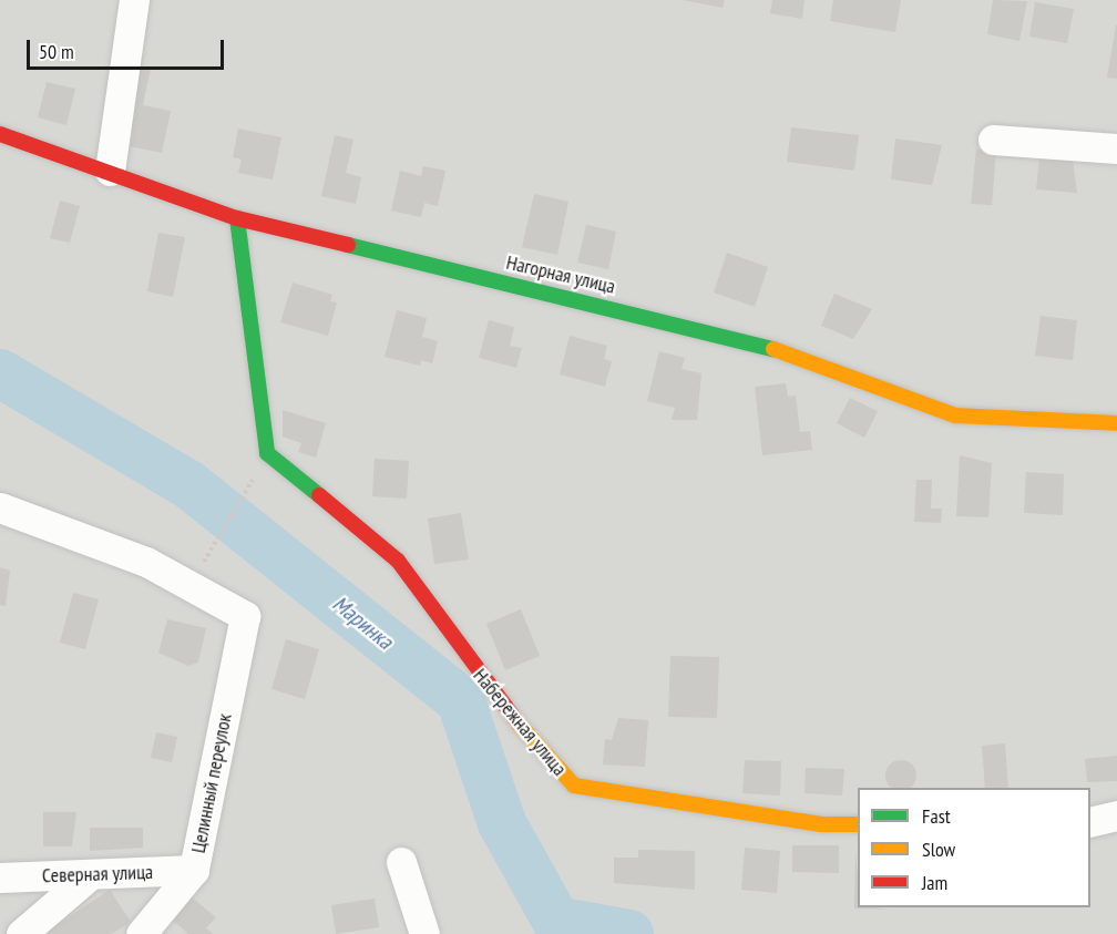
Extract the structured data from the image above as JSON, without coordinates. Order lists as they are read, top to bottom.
{
  "streets": {
    "street": [
      "Нагорная улица",
      "Набережная улица",
      "Целинный переулок",
      "Северная улица"
    ]
  },
  "crossings": [
    ["Нагорная улица", "Набережная улица"],
    ["Целинный переулок", "Северная улица"]
  ],
  "water": ["Маринка"],
  "legend": ["Fast", "Slow", "Jam"],
  "scale_bar": "50 m"
}
